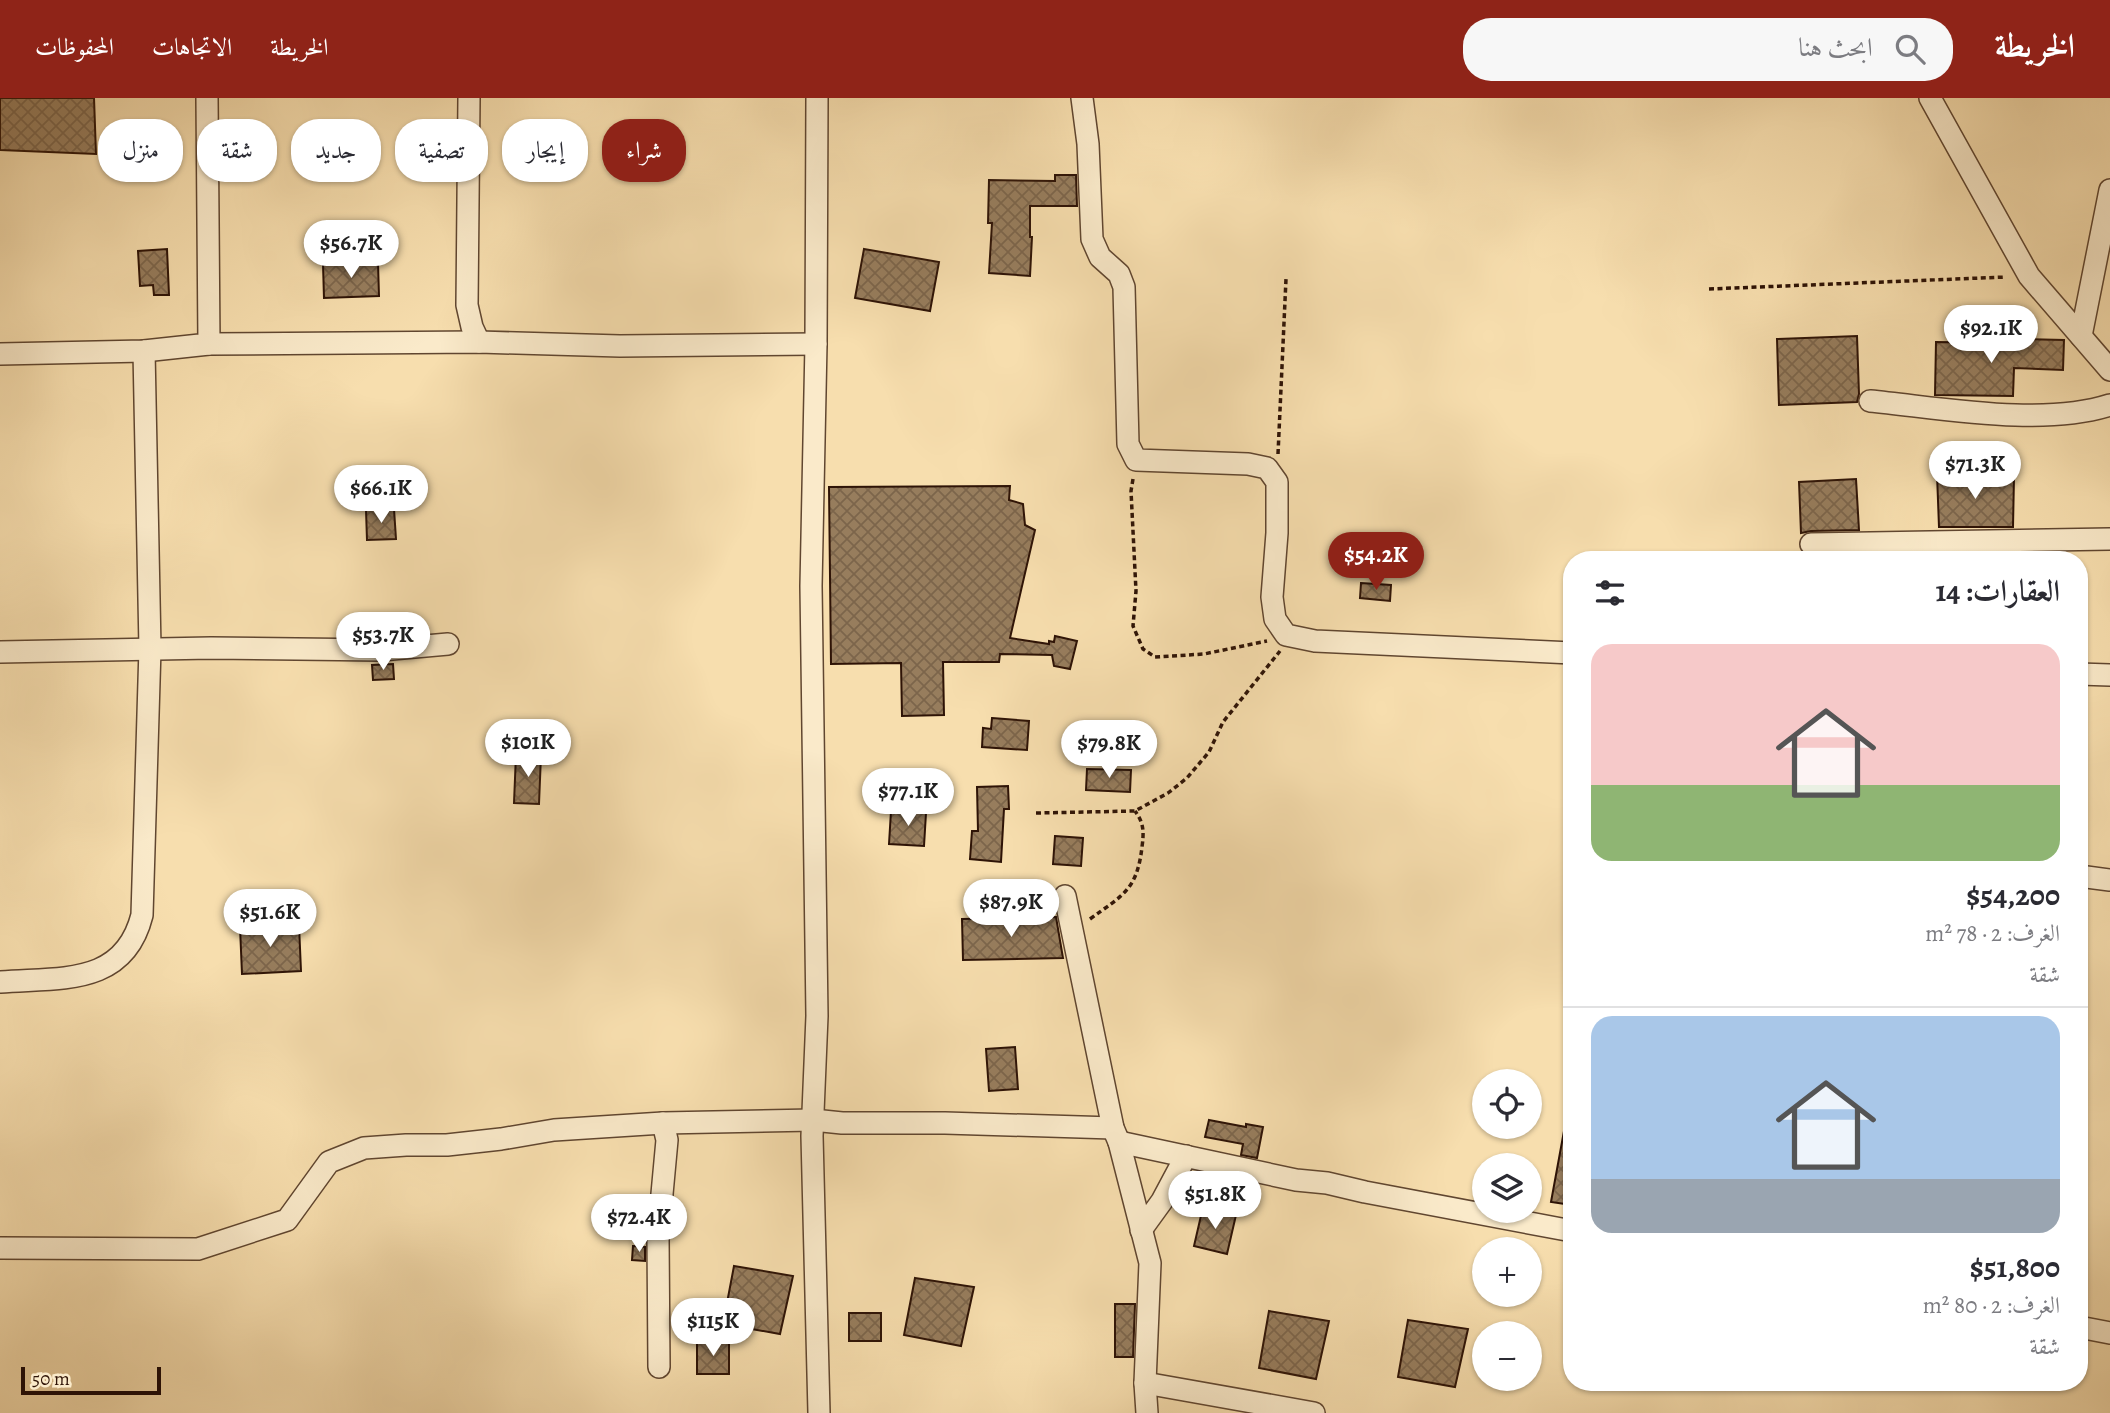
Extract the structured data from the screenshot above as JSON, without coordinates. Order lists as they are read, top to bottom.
{
  "scale_bar": "50 m",
  "page": {
    "header": "الخريطة",
    "search": "ابحث هنا",
    "nav": ["الخريطة", "الاتجاهات", "المحفوظات"],
    "chip": [
      "شراء",
      "إيجار",
      "تصفية",
      "جديد",
      "شقة",
      "منزل"
    ],
    "price": [
      "$56.7K",
      "$92.1K",
      "$71.3K",
      "$66.1K",
      "$54.2K",
      "$53.7K",
      "$101K",
      "$79.8K",
      "$77.1K",
      "$87.9K",
      "$51.6K",
      "$51.8K",
      "$72.4K",
      "$115K"
    ],
    "heading": "العقارات: 14",
    "list": [
      {
        "name": "$54,200",
        "note": "الغرف: 2 · 78 m² · شقة"
      },
      {
        "name": "$51,800",
        "note": "الغرف: 2 · 80 m² · شقة"
      }
    ],
    "map_buttons": ["+", "−"],
    "scale": "50 m"
  }
}
